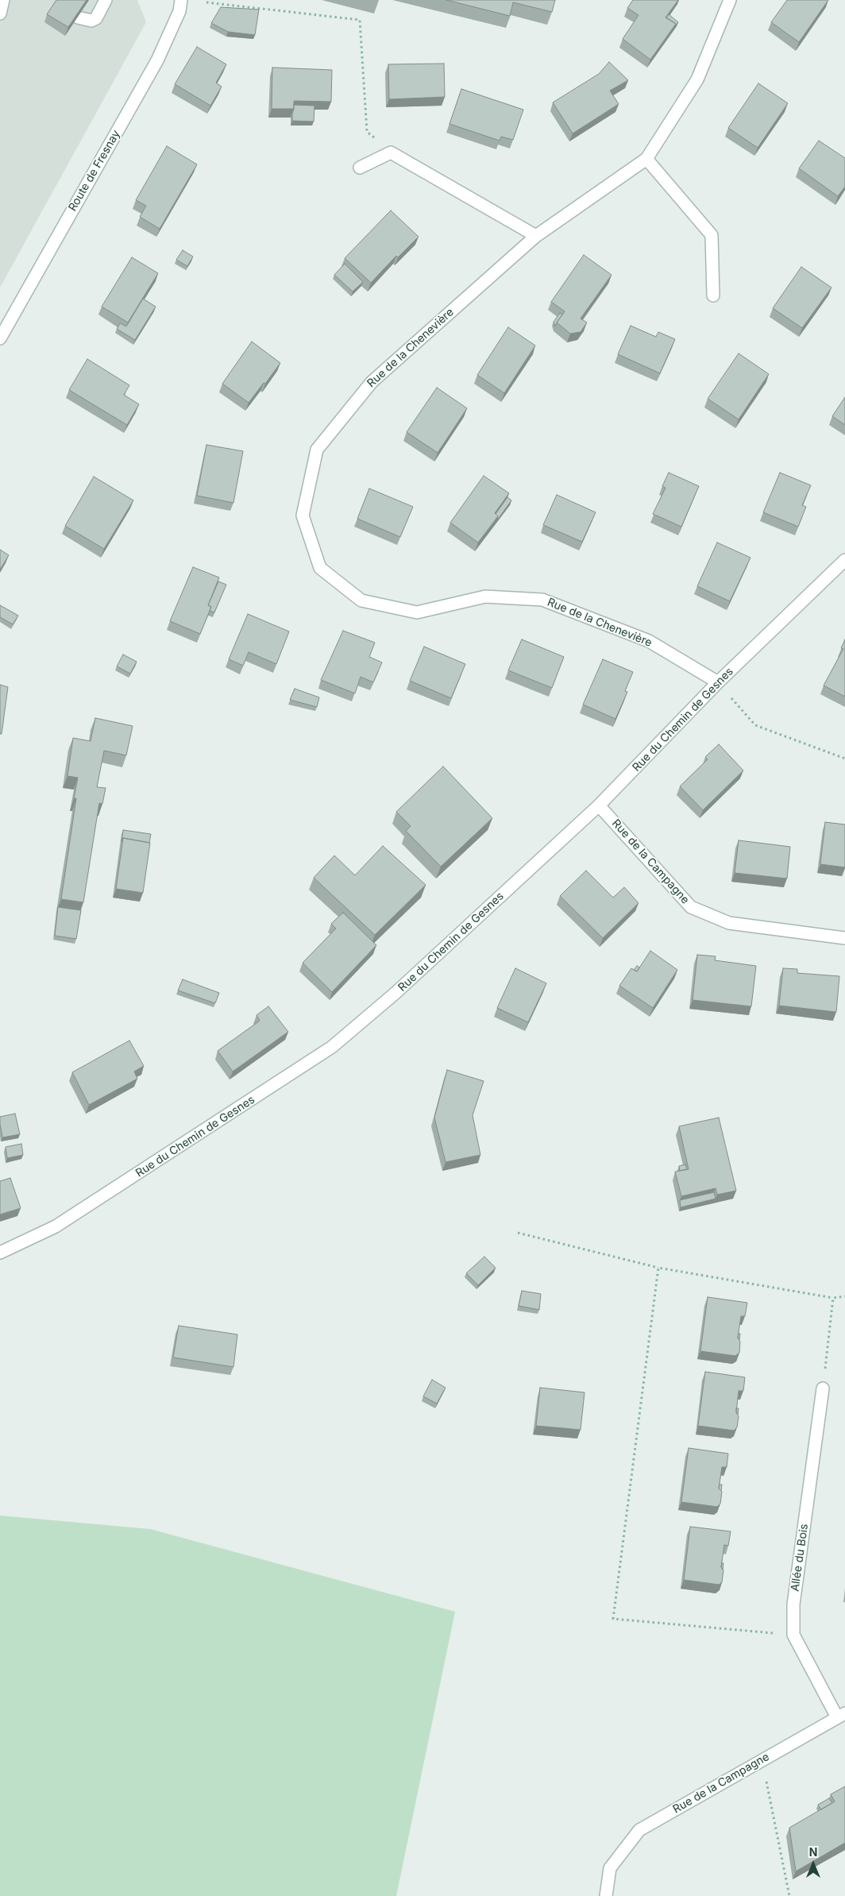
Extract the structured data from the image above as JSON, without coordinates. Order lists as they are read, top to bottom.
{
  "streets": {
    "street": [
      "Route de Fresnay",
      "Rue de la Chenevière",
      "Rue du Chemin de Gesnes",
      "Rue de la Campagne",
      "Allée du Bois"
    ]
  },
  "crossings": [
    ["Rue de la Chenevière", "Rue du Chemin de Gesnes"],
    ["Rue du Chemin de Gesnes", "Rue de la Campagne"],
    ["Rue de la Campagne", "Allée du Bois"]
  ],
  "north": "top"
}
